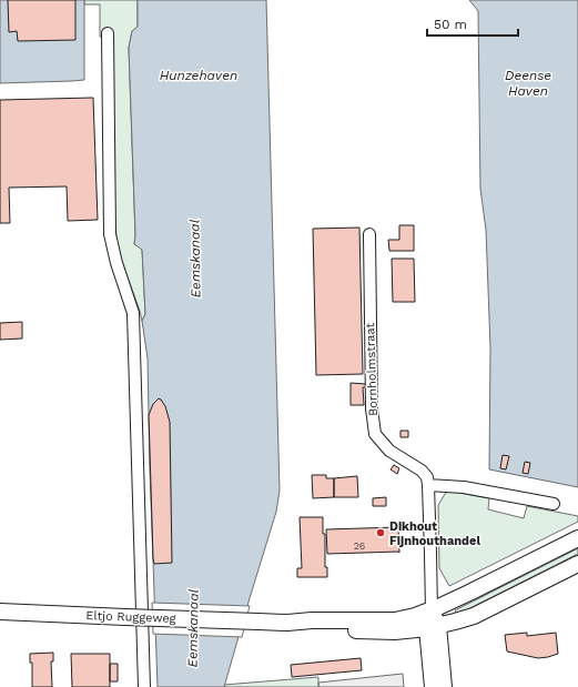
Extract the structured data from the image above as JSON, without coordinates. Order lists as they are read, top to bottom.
{
  "streets": {
    "street": ["Bornholmstraat", "Eltjo Ruggeweg"]
  },
  "water": ["Hunzehaven", "Deense Haven", "Eemskanaal"],
  "places": ["Dikhout Fijnhouthandel"],
  "house_numbers": ["26"],
  "scale_bar": "50 m"
}
